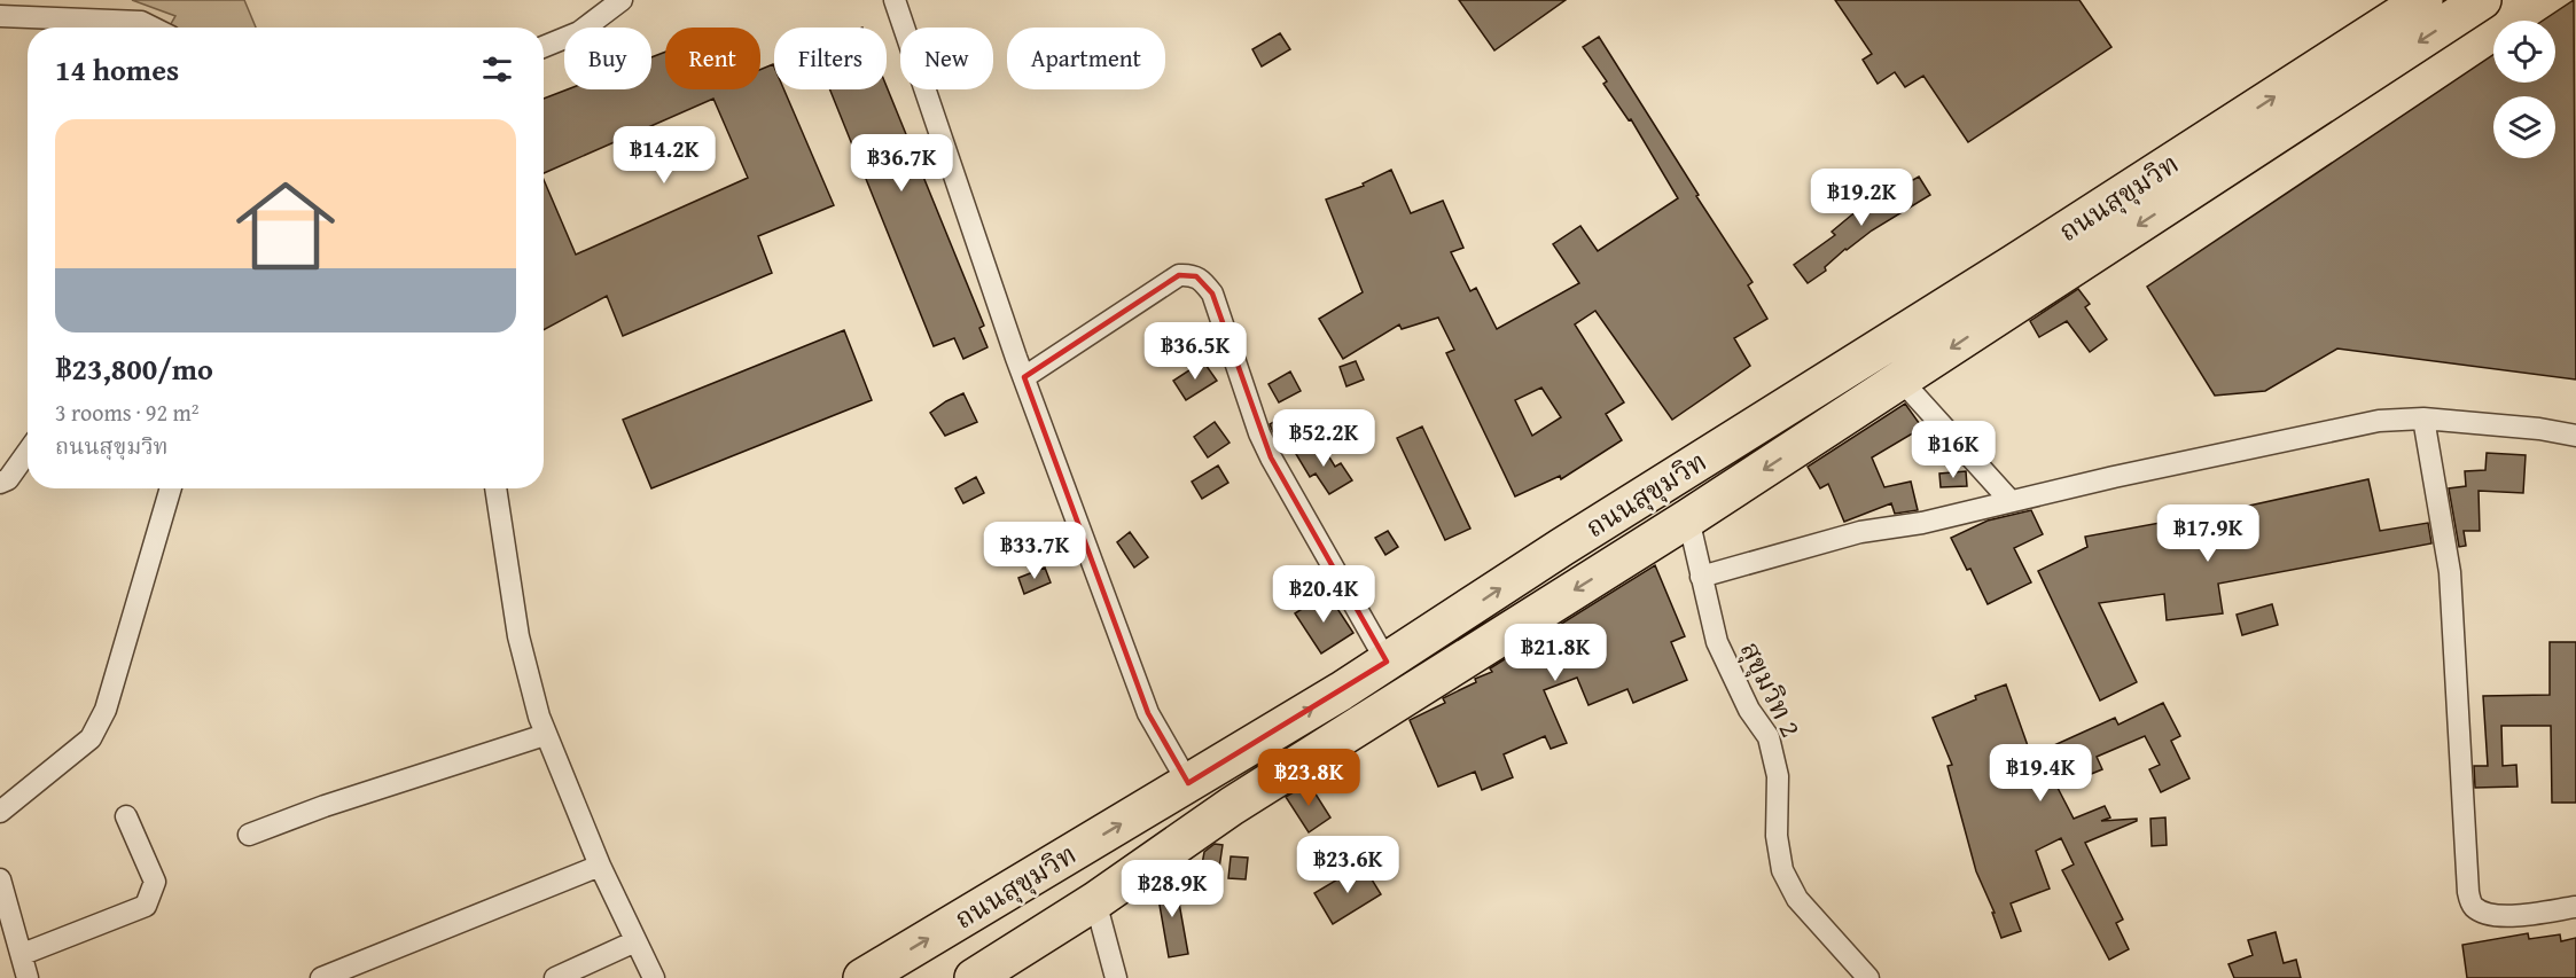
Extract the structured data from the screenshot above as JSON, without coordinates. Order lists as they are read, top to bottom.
{
  "streets": {
    "highway": ["ถนนสุขุมวิท"],
    "street": ["สุขุมวิท 2"]
  },
  "crossings": [
    ["ถนนสุขุมวิท", "สุขุมวิท 2"]
  ],
  "page": {
    "chip": [
      "Buy",
      "Rent",
      "Filters",
      "New",
      "Apartment"
    ],
    "heading": "14 homes",
    "list": [
      {
        "name": "฿23,800/mo",
        "note": "3 rooms · 92 m² · ถนนสุขุมวิท"
      }
    ],
    "price": [
      "฿14.2K",
      "฿36.7K",
      "฿19.2K",
      "฿36.5K",
      "฿52.2K",
      "฿16K",
      "฿17.9K",
      "฿33.7K",
      "฿20.4K",
      "฿21.8K",
      "฿19.4K",
      "฿23.8K",
      "฿23.6K",
      "฿28.9K"
    ]
  }
}
